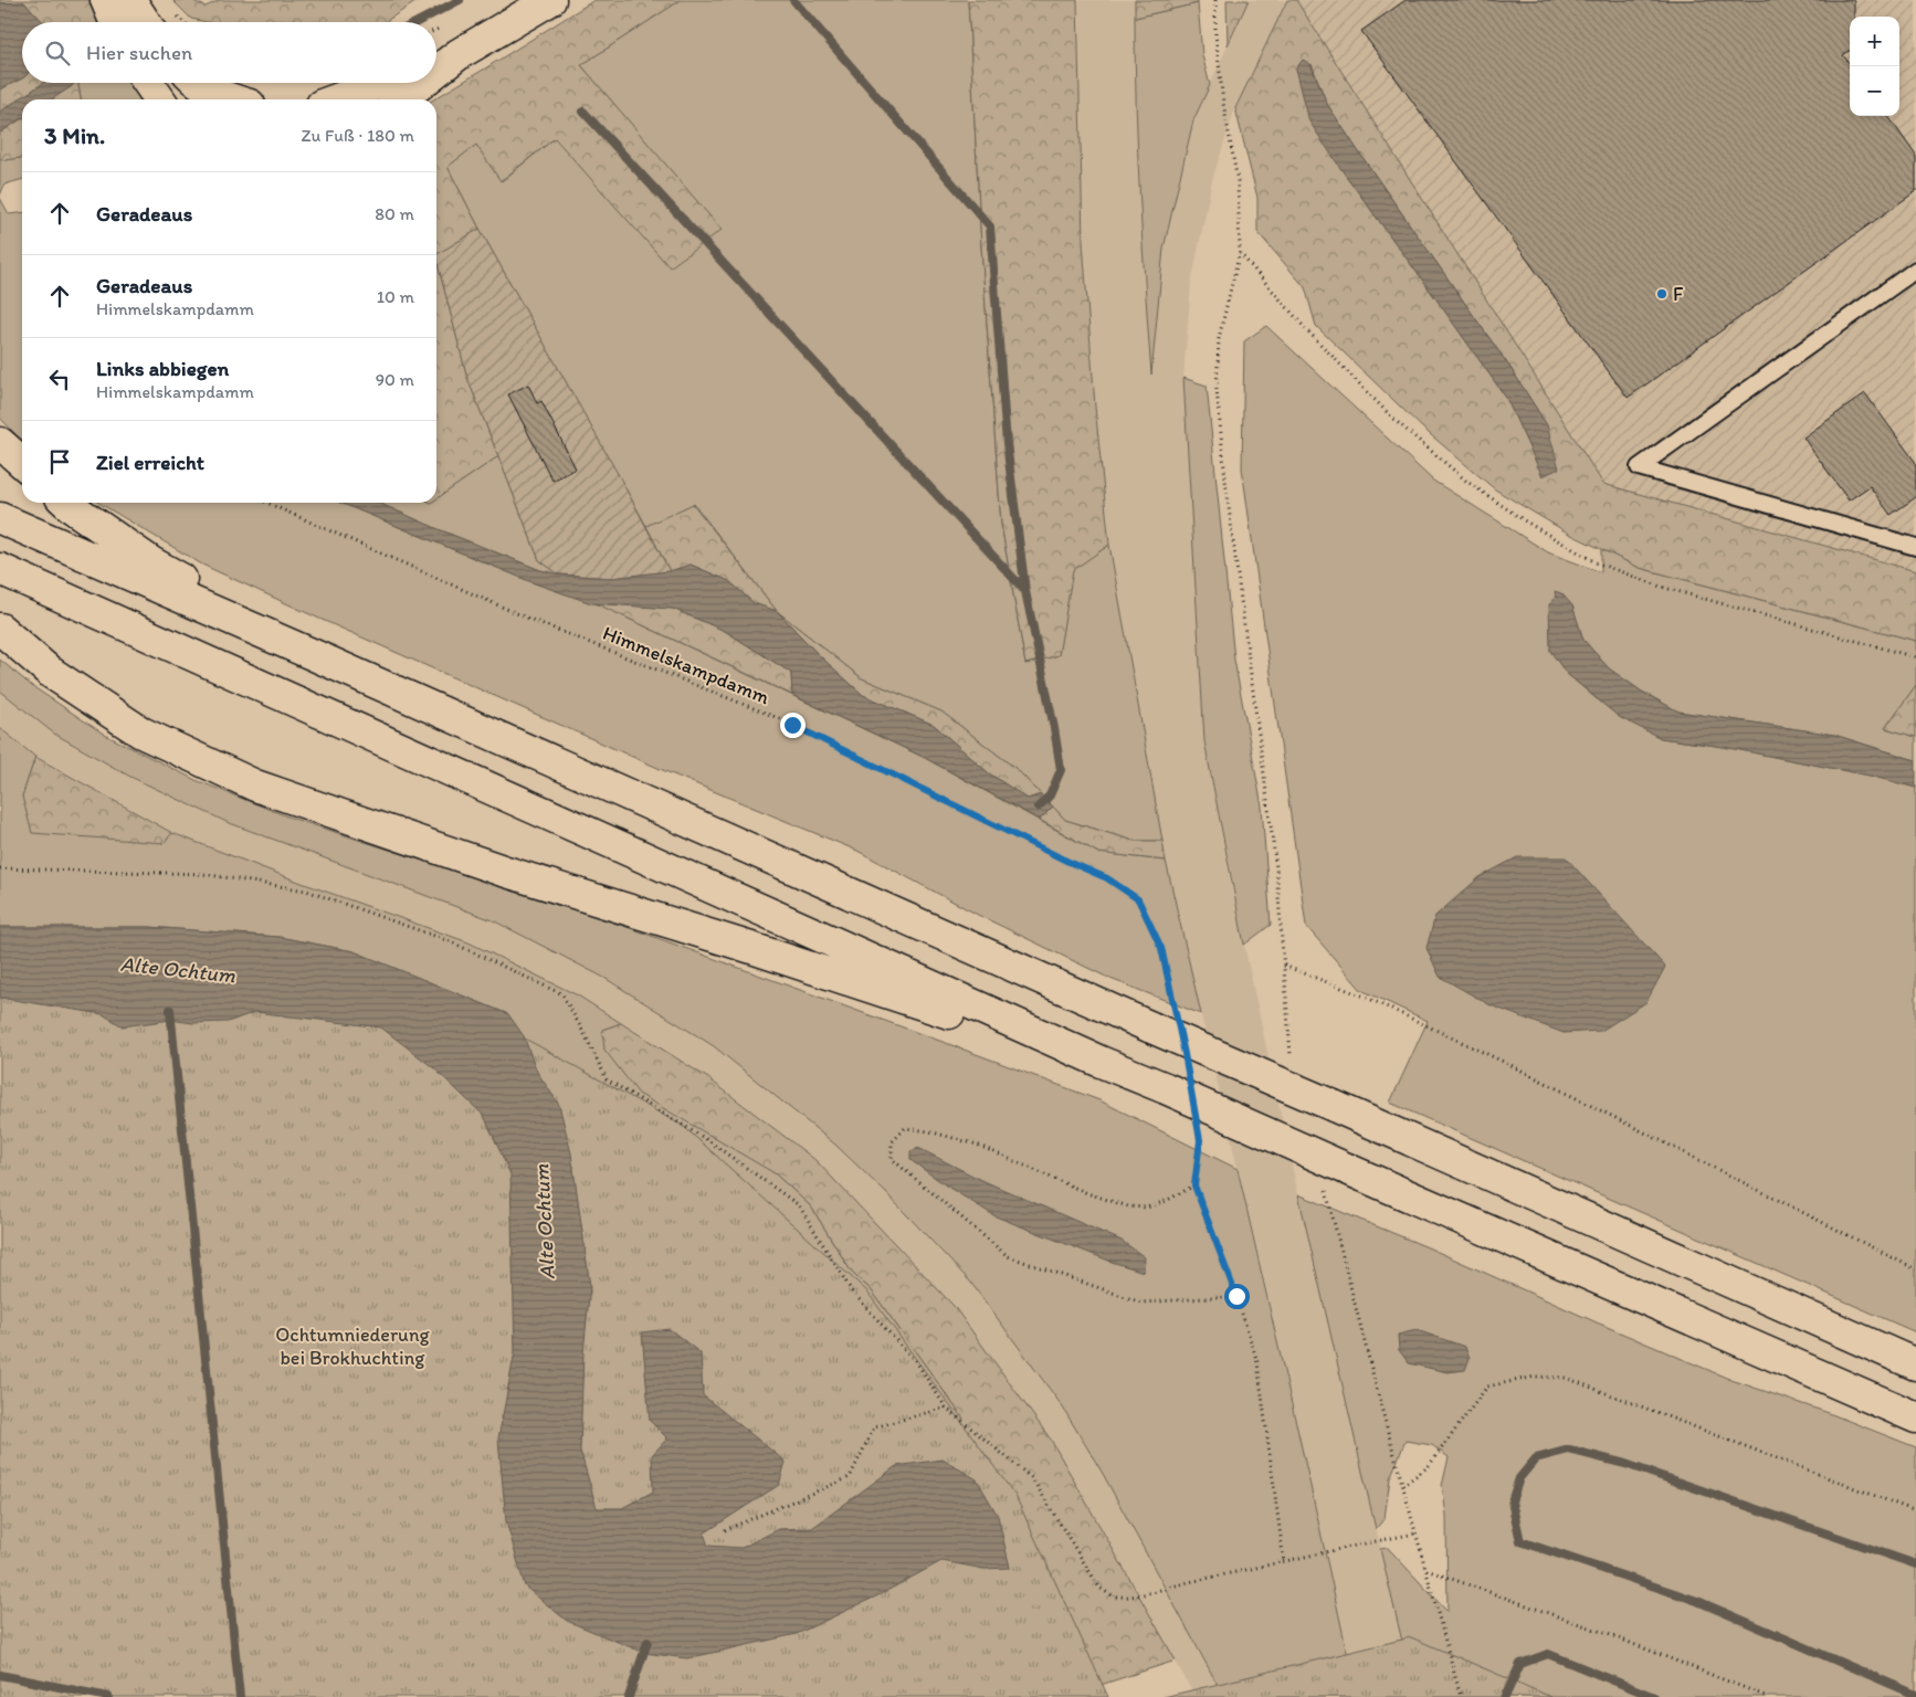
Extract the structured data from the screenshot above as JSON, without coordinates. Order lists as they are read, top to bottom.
{
  "streets": {
    "path": ["Himmelskampdamm"]
  },
  "water": ["Alte Ochtum"],
  "parks": ["Ochtumniederung bei Brokhuchting"],
  "places": ["F"],
  "page": {
    "map_buttons": ["+", "−"],
    "search": "Hier suchen",
    "heading": ["3 Min.", "Zu Fuß · 180 m"],
    "list": [
      ["Geradeaus", "80 m"],
      ["Geradeaus", "Himmelskampdamm", "10 m"],
      ["Links abbiegen", "Himmelskampdamm", "90 m"],
      "Ziel erreicht"
    ]
  }
}
